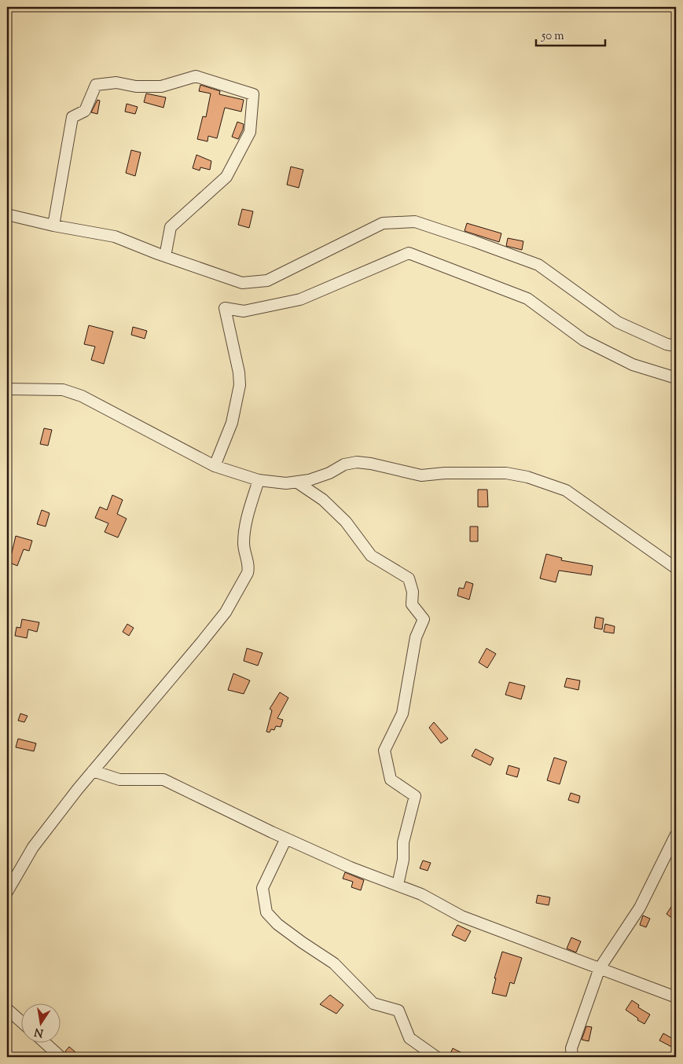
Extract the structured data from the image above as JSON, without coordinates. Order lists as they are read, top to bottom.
{
  "scale_bar": "50 m",
  "north": "bottom"
}
